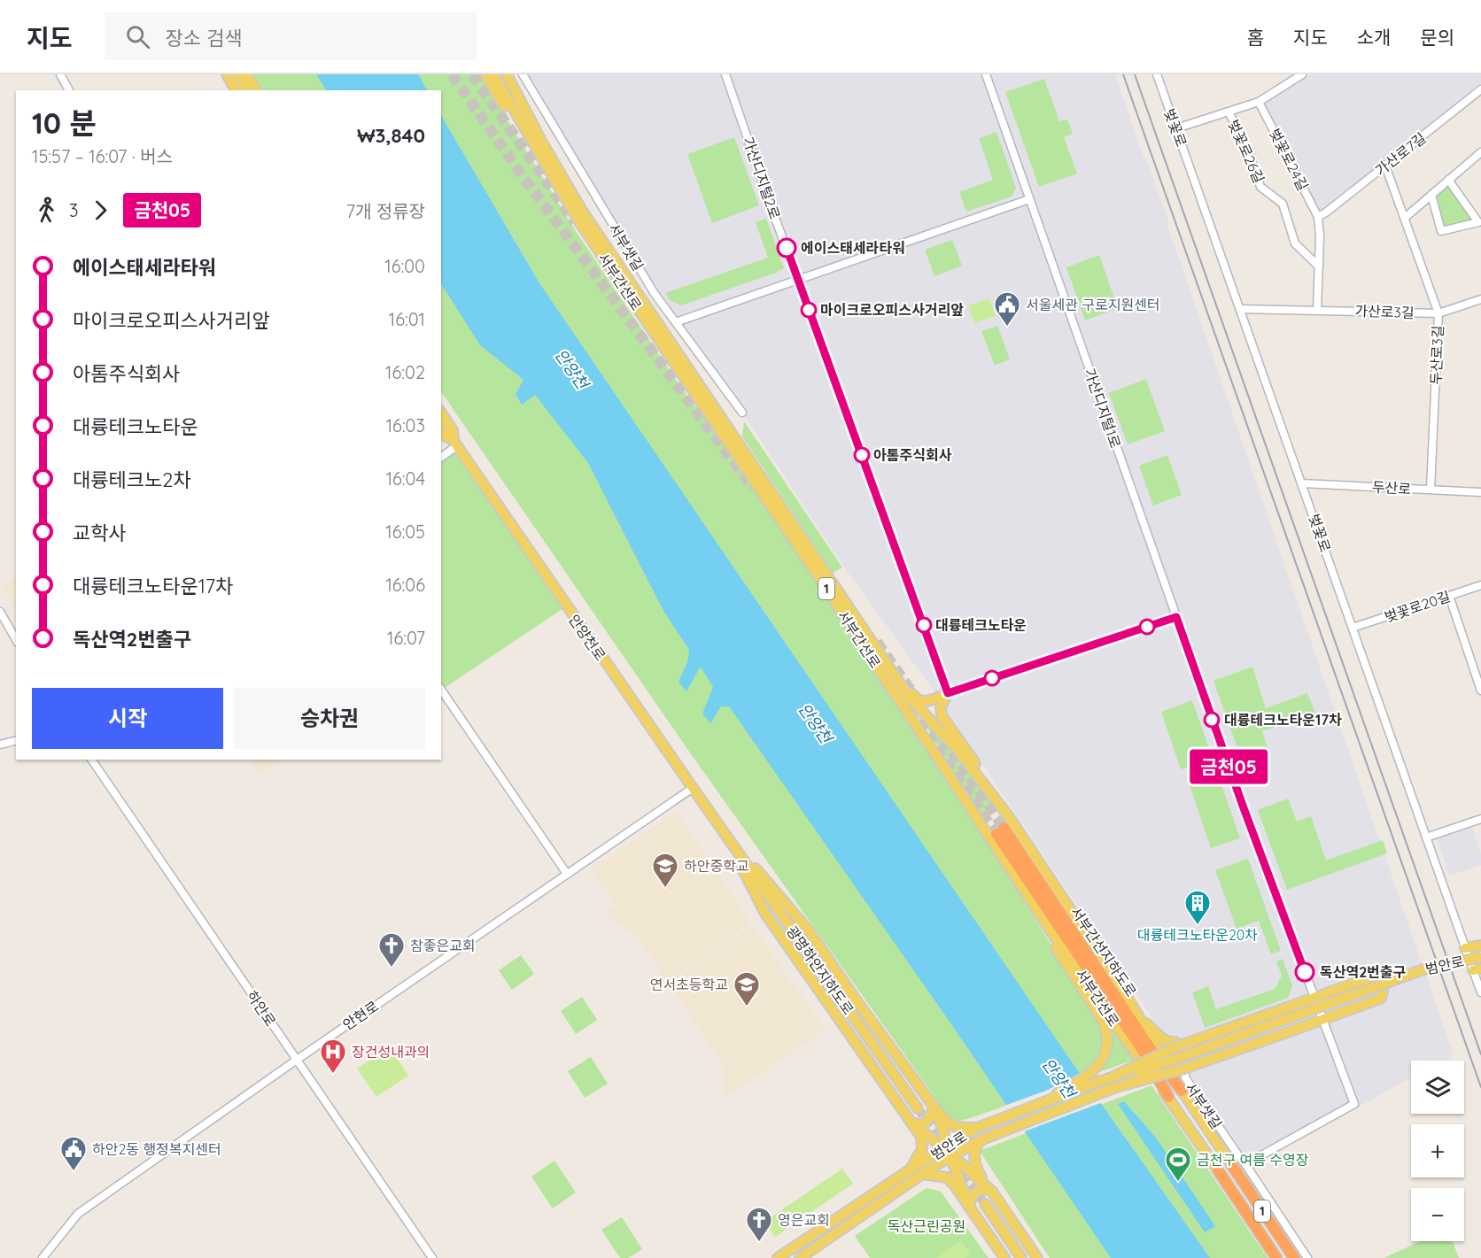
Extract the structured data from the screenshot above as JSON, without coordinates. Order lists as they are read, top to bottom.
{
  "streets": {
    "highway": ["1", "서부간선지하도로"],
    "main road": [
      "서부간선로",
      "안양천로",
      "범안로",
      "광명하안지하도로"
    ],
    "street": [
      "벚꽃로",
      "벚꽃로26길",
      "가산로7길",
      "벚꽃로24길",
      "가산디지털2로",
      "서부샛길",
      "가산로3길",
      "두산로3길",
      "가산디지털1로",
      "두산로",
      "벚꽃로20길",
      "하안로",
      "안현로"
    ]
  },
  "crossings": [
    ["벚꽃로", "가산로3길"],
    ["벚꽃로", "두산로"],
    ["벚꽃로", "벚꽃로20길"],
    ["가산로7길", "벚꽃로24길"],
    ["가산로7길", "두산로3길"],
    ["서부간선로", "1"],
    ["서부간선로", "서부간선지하도로"],
    ["가산로3길", "두산로3길"],
    ["두산로3길", "두산로"],
    ["안양천로", "광명하안지하도로"],
    ["안양천로", "안현로"],
    ["하안로", "안현로"]
  ],
  "water": ["안양천"],
  "parks": ["독산근린공원"],
  "places": {
    "other": [
      "에이스태세라타워",
      "마이크로오피스사거리앞",
      "아톰주식회사",
      "대륭테크노타운",
      "대륭테크노타운17차",
      "독산역2번출구"
    ],
    "public building": ["서울세관 구로지원센터", "하안2동 행정복지센터"],
    "school or university": ["하안중학교", "연서초등학교"],
    "building": ["대륭테크노타운20차"],
    "church": ["참좋은교회", "영은교회"],
    "hospital": ["장건성내과의"],
    "sports": ["금천구 여름 수영장"]
  },
  "lines": ["bus line 금천05"],
  "page": {
    "header": "지도",
    "search": "장소 검색",
    "nav": [
      "홈",
      "지도",
      "소개",
      "문의"
    ],
    "on_map": "금천05",
    "heading": ["10 분", "15:57 – 16:07 · 버스", "₩3,840"],
    "legs": ["3", "금천05", "7개 정류장"],
    "list": [
      {
        "name": "에이스태세라타워",
        "value": "16:00"
      },
      {
        "name": "마이크로오피스사거리앞",
        "value": "16:01"
      },
      {
        "name": "아톰주식회사",
        "value": "16:02"
      },
      {
        "name": "대륭테크노타운",
        "value": "16:03"
      },
      {
        "name": "대륭테크노2차",
        "value": "16:04"
      },
      {
        "name": "교학사",
        "value": "16:05"
      },
      {
        "name": "대륭테크노타운17차",
        "value": "16:06"
      },
      {
        "name": "독산역2번출구",
        "value": "16:07"
      }
    ],
    "buttons": ["시작", "승차권"],
    "map_buttons": ["+", "−"]
  }
}
